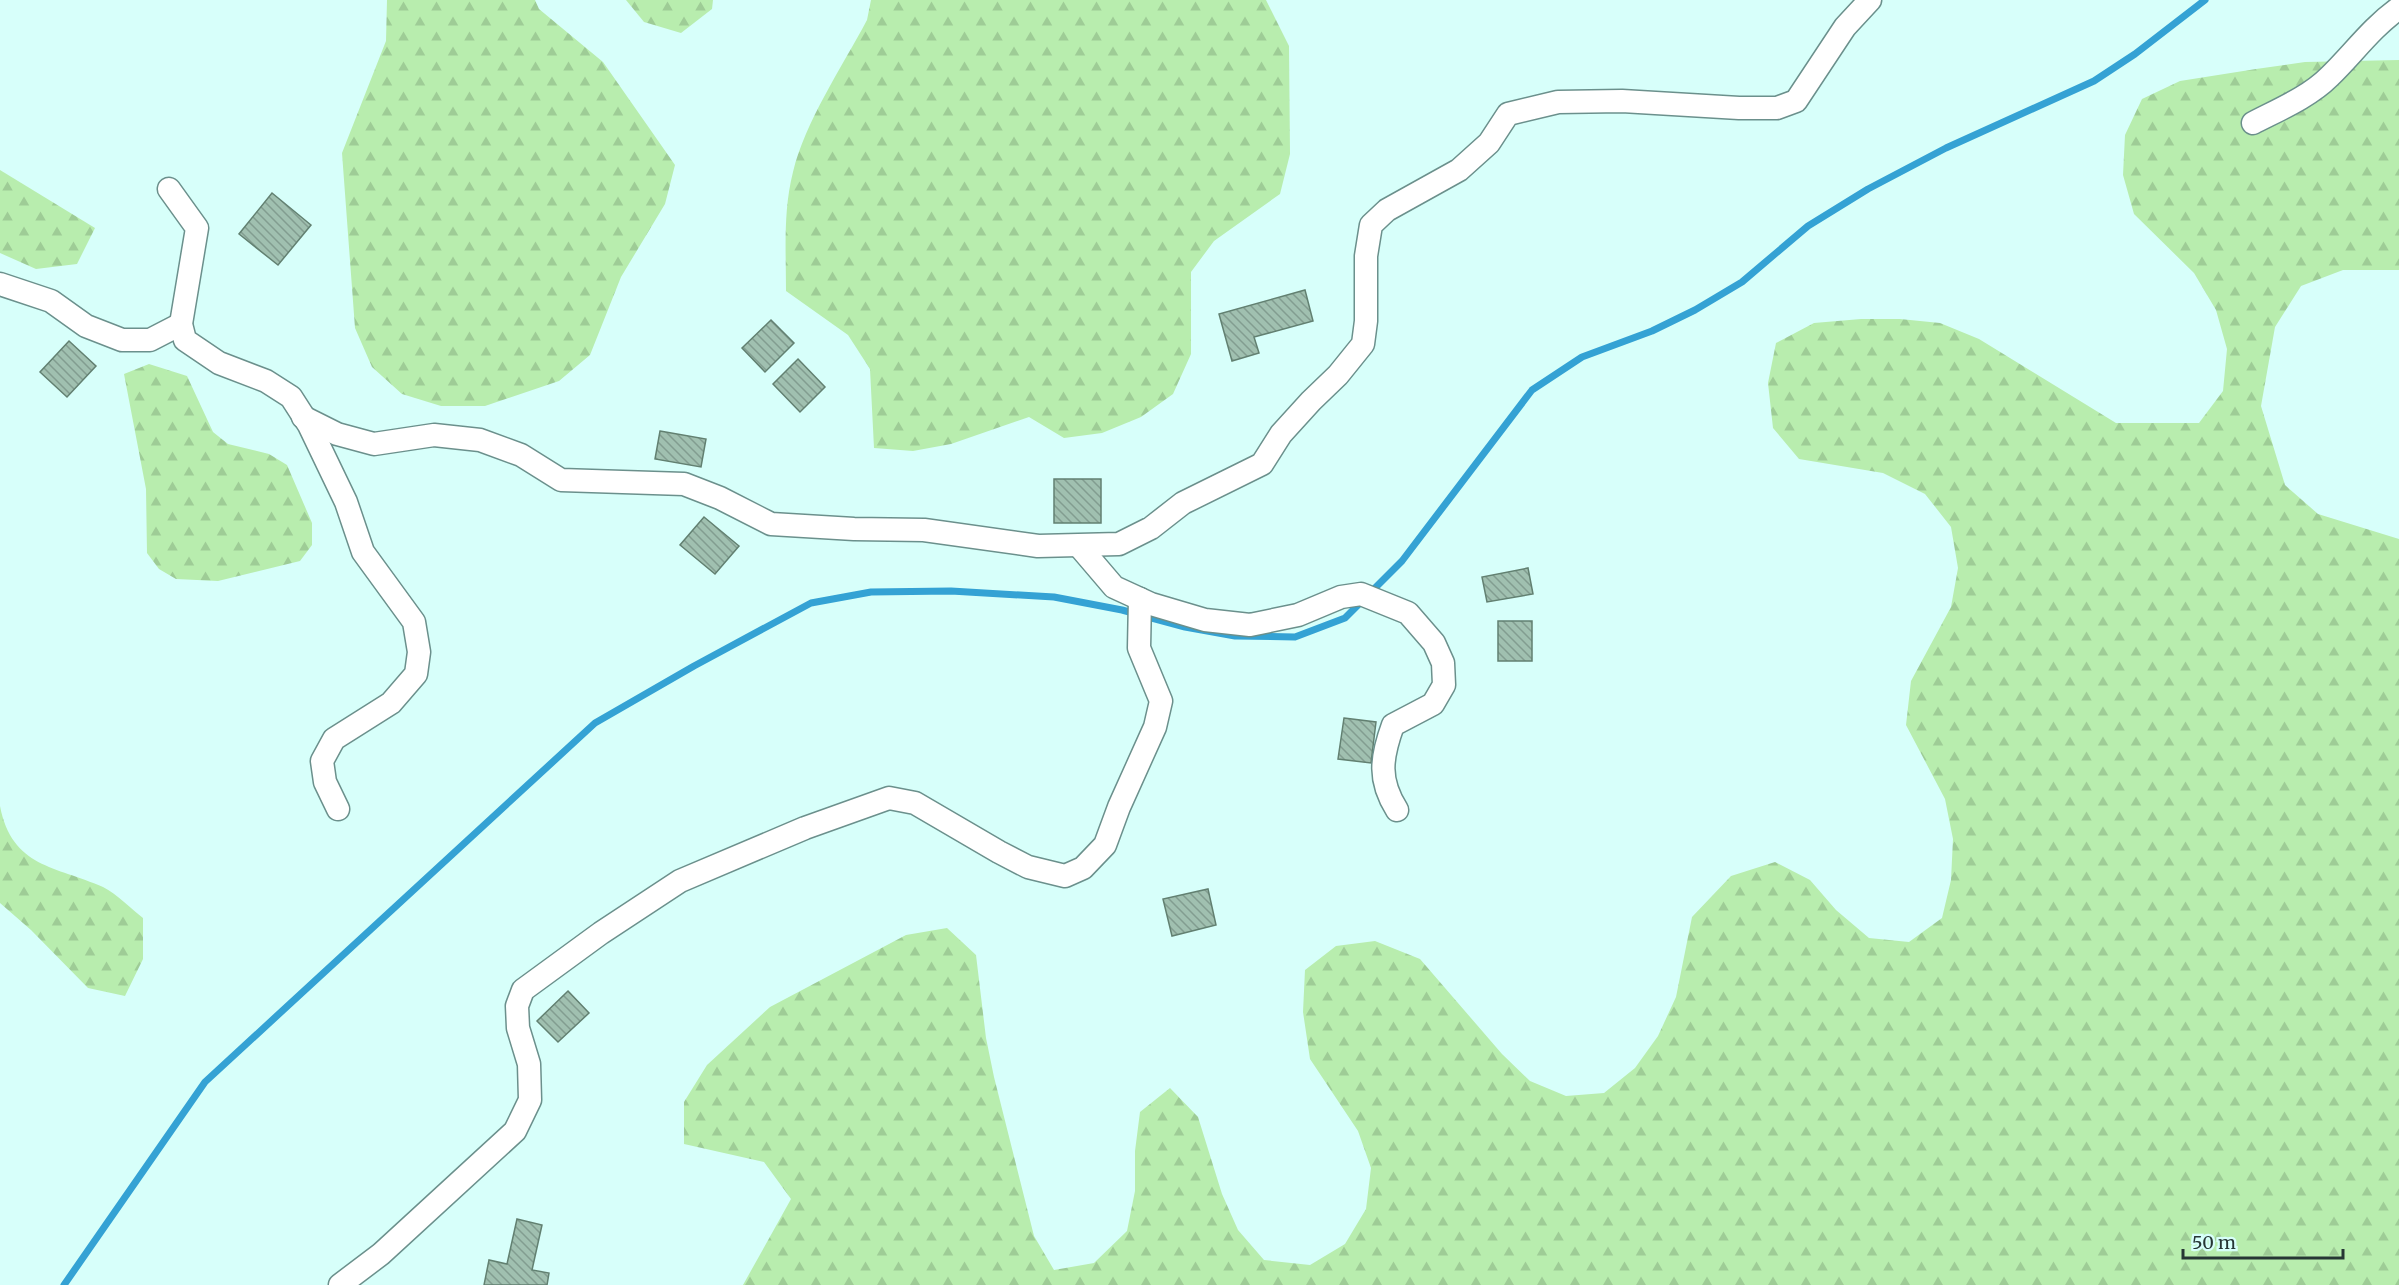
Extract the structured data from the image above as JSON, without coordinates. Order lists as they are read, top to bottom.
{
  "scale_bar": "50 m"
}
